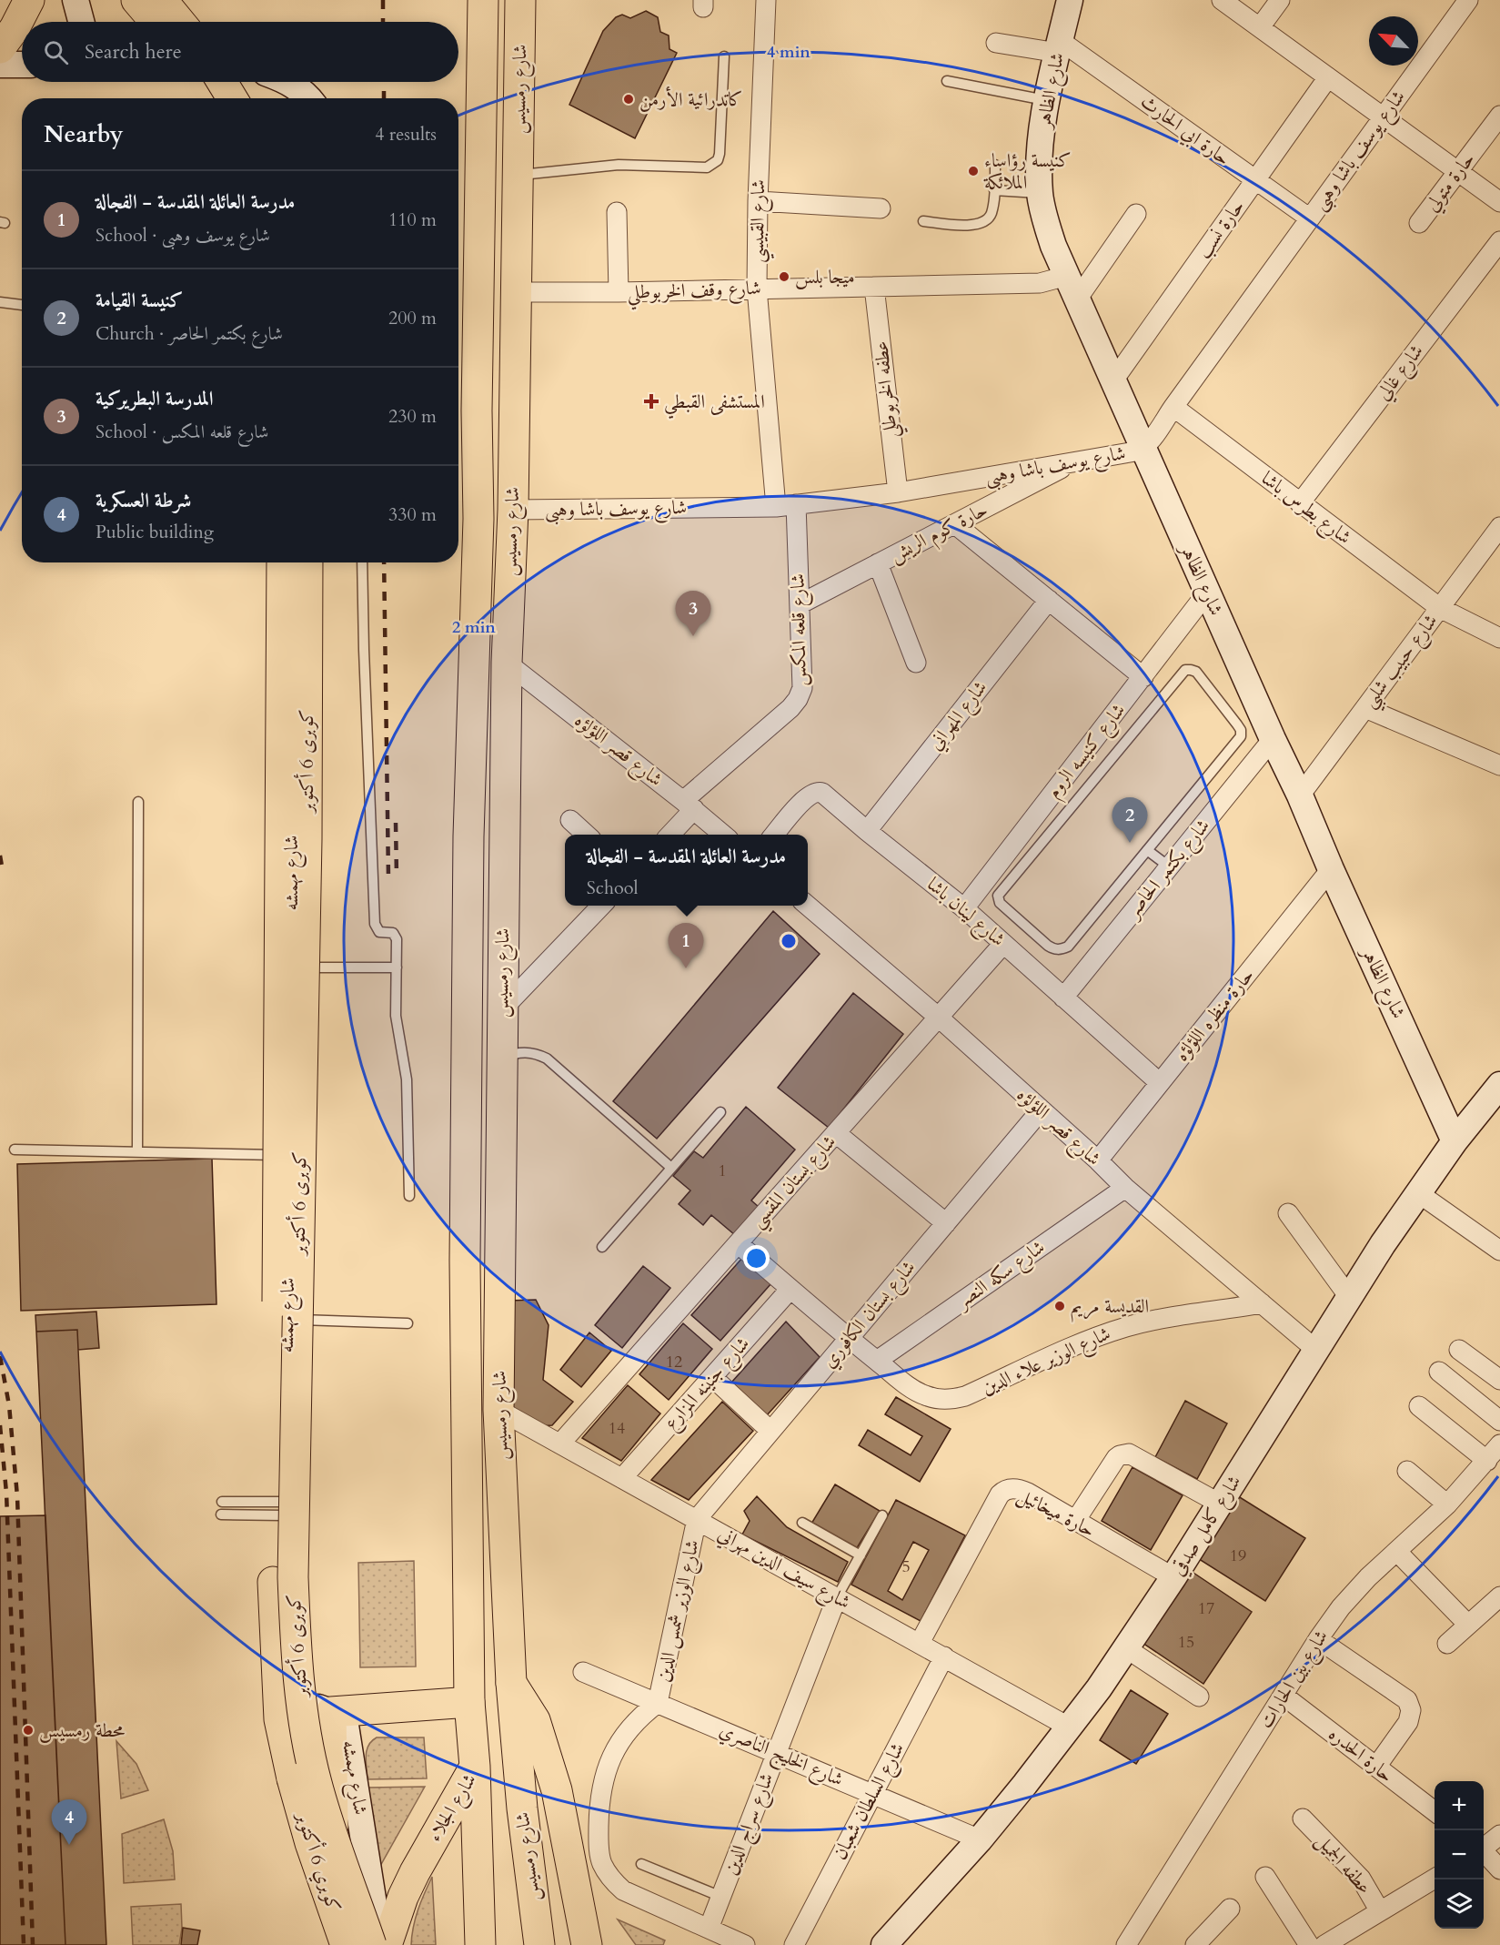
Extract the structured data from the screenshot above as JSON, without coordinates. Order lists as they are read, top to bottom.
{
  "streets": {
    "main road": [
      "شارع رمسيس",
      "شارع الظاهر",
      "كوبرى 6 أكتوبر",
      "شارع مهمشه",
      "شارع كامل صدقي",
      "شارع الجلاء",
      "كوبري 6 أكتوبر"
    ],
    "street": [
      "حارة ابي الحارث",
      "شارع يوسف باشا وهبى",
      "حارة متولي",
      "شارع القبيسي",
      "حارة نسب",
      "شارع وقف الخربوطلي",
      "شارع غالي",
      "عطفه الخربوطلي",
      "شارع بطرس باشا",
      "حارة كوم الريش",
      "شارع قلعه المكس",
      "شارع حبيب شلبي",
      "شارع المهراني",
      "شارع قصر اللؤلؤه",
      "شارع كنيسه الروم",
      "شارع بكتمر الحاصر",
      "شارع لينان باشا",
      "حارة منظره اللؤلؤه",
      "شارع بستان المقسي",
      "شارع سكه النصر",
      "شارع بستان الكافوري",
      "شارع الوزير علاء الدين",
      "شارع جنينه المزارع",
      "حارة ميخائيل",
      "شارع سيف الدين مهراني",
      "شارع الوزير شمس الدين",
      "شارع بين الحارات",
      "شارع الخليج الناصري",
      "حارة الحدره",
      "شارع السلطان شعبان",
      "شارع سراج الدين",
      "عطفه الجميل"
    ]
  },
  "crossings": [
    ["شارع رمسيس", "شارع يوسف باشا وهبى"],
    ["شارع رمسيس", "شارع وقف الخربوطلي"],
    ["شارع رمسيس", "شارع قصر اللؤلؤه"],
    ["شارع رمسيس", "شارع سيف الدين مهراني"],
    ["شارع رمسيس", "شارع الجلاء"],
    ["شارع الظاهر", "حارة ابي الحارث"],
    ["شارع الظاهر", "شارع يوسف باشا وهبى"],
    ["شارع الظاهر", "حارة نسب"],
    ["شارع الظاهر", "شارع وقف الخربوطلي"],
    ["شارع الظاهر", "شارع حبيب شلبي"],
    ["شارع الظاهر", "شارع كنيسه الروم"],
    ["شارع الظاهر", "شارع بكتمر الحاصر"],
    ["شارع الظاهر", "حارة منظره اللؤلؤه"],
    ["شارع الظاهر", "شارع كامل صدقي"],
    ["حارة ابي الحارث", "شارع يوسف باشا وهبى"],
    ["حارة ابي الحارث", "حارة نسب"],
    ["شارع يوسف باشا وهبى", "شارع القبيسي"],
    ["شارع يوسف باشا وهبى", "عطفه الخربوطلي"],
    ["شارع يوسف باشا وهبى", "شارع بطرس باشا"],
    ["شارع يوسف باشا وهبى", "حارة كوم الريش"],
    ["شارع يوسف باشا وهبى", "شارع قلعه المكس"],
    ["شارع القبيسي", "شارع وقف الخربوطلي"],
    ["شارع وقف الخربوطلي", "عطفه الخربوطلي"],
    ["شارع غالي", "شارع بطرس باشا"],
    ["شارع بطرس باشا", "شارع حبيب شلبي"],
    ["حارة كوم الريش", "شارع قلعه المكس"],
    ["شارع قلعه المكس", "شارع قصر اللؤلؤه"],
    ["شارع المهراني", "شارع لينان باشا"],
    ["شارع قصر اللؤلؤه", "حارة منظره اللؤلؤه"],
    ["شارع قصر اللؤلؤه", "شارع بستان المقسي"],
    ["شارع قصر اللؤلؤه", "شارع سكه النصر"],
    ["شارع قصر اللؤلؤه", "شارع بستان الكافوري"],
    ["شارع قصر اللؤلؤه", "شارع الوزير علاء الدين"],
    ["شارع قصر اللؤلؤه", "شارع كامل صدقي"],
    ["شارع كنيسه الروم", "شارع لينان باشا"],
    ["كوبرى 6 أكتوبر", "كوبري 6 أكتوبر"],
    ["شارع بكتمر الحاصر", "شارع لينان باشا"],
    ["شارع لينان باشا", "حارة منظره اللؤلؤه"],
    ["شارع لينان باشا", "شارع بستان المقسي"],
    ["شارع بستان المقسي", "شارع الوزير علاء الدين"],
    ["شارع بستان المقسي", "شارع سيف الدين مهراني"],
    ["شارع سكه النصر", "شارع الوزير علاء الدين"],
    ["شارع بستان الكافوري", "شارع الوزير علاء الدين"],
    ["شارع بستان الكافوري", "شارع سيف الدين مهراني"],
    ["شارع بستان الكافوري", "شارع الوزير شمس الدين"],
    ["شارع الوزير علاء الدين", "شارع جنينه المزارع"],
    ["شارع جنينه المزارع", "شارع سيف الدين مهراني"],
    ["حارة ميخائيل", "شارع كامل صدقي"],
    ["حارة ميخائيل", "شارع سيف الدين مهراني"],
    ["شارع كامل صدقي", "شارع سيف الدين مهراني"],
    ["شارع كامل صدقي", "شارع الخليج الناصري"],
    ["شارع سيف الدين مهراني", "شارع الوزير شمس الدين"],
    ["شارع سيف الدين مهراني", "شارع السلطان شعبان"],
    ["شارع سيف الدين مهراني", "شارع سراج الدين"],
    ["شارع الوزير شمس الدين", "شارع الخليج الناصري"],
    ["شارع بين الحارات", "حارة الحدره"],
    ["شارع الخليج الناصري", "شارع السلطان شعبان"],
    ["شارع الخليج الناصري", "شارع سراج الدين"]
  ],
  "places": {
    "other": [
      "كاتدرائية الأرمن",
      "كنيسة رؤاساء الملائكة",
      "ميجا بلس",
      "القديسة مريم",
      "محطة رمسيس"
    ],
    "health": ["المستشفى القبطي"]
  },
  "house_numbers": [
    "1",
    "12",
    "14",
    "19",
    "5",
    "17",
    "15"
  ],
  "north": "top left",
  "page": {
    "search": "Search here",
    "heading": ["Nearby", "4 results"],
    "list": [
      {
        "mark": "1",
        "name": "مدرسة العائلة المقدسة - الفجالة",
        "note": "School · شارع يوسف وهبى",
        "value": "110 m"
      },
      {
        "mark": "2",
        "name": "كنيسة القيامة",
        "note": "Church · شارع بكتمر الحاصر",
        "value": "200 m"
      },
      {
        "mark": "3",
        "name": "المدرسة البطريركية",
        "note": "School · شارع قلعه المكس",
        "value": "230 m"
      },
      {
        "mark": "4",
        "name": "شرطة العسكرية",
        "note": "Public building",
        "value": "330 m"
      }
    ],
    "pins": [
      "3",
      "2",
      "1",
      "4"
    ],
    "popup": ["مدرسة العائلة المقدسة - الفجالة", "School"],
    "map_buttons": ["+", "−"]
  },
  "rings": ["4 min", "2 min"]
}
